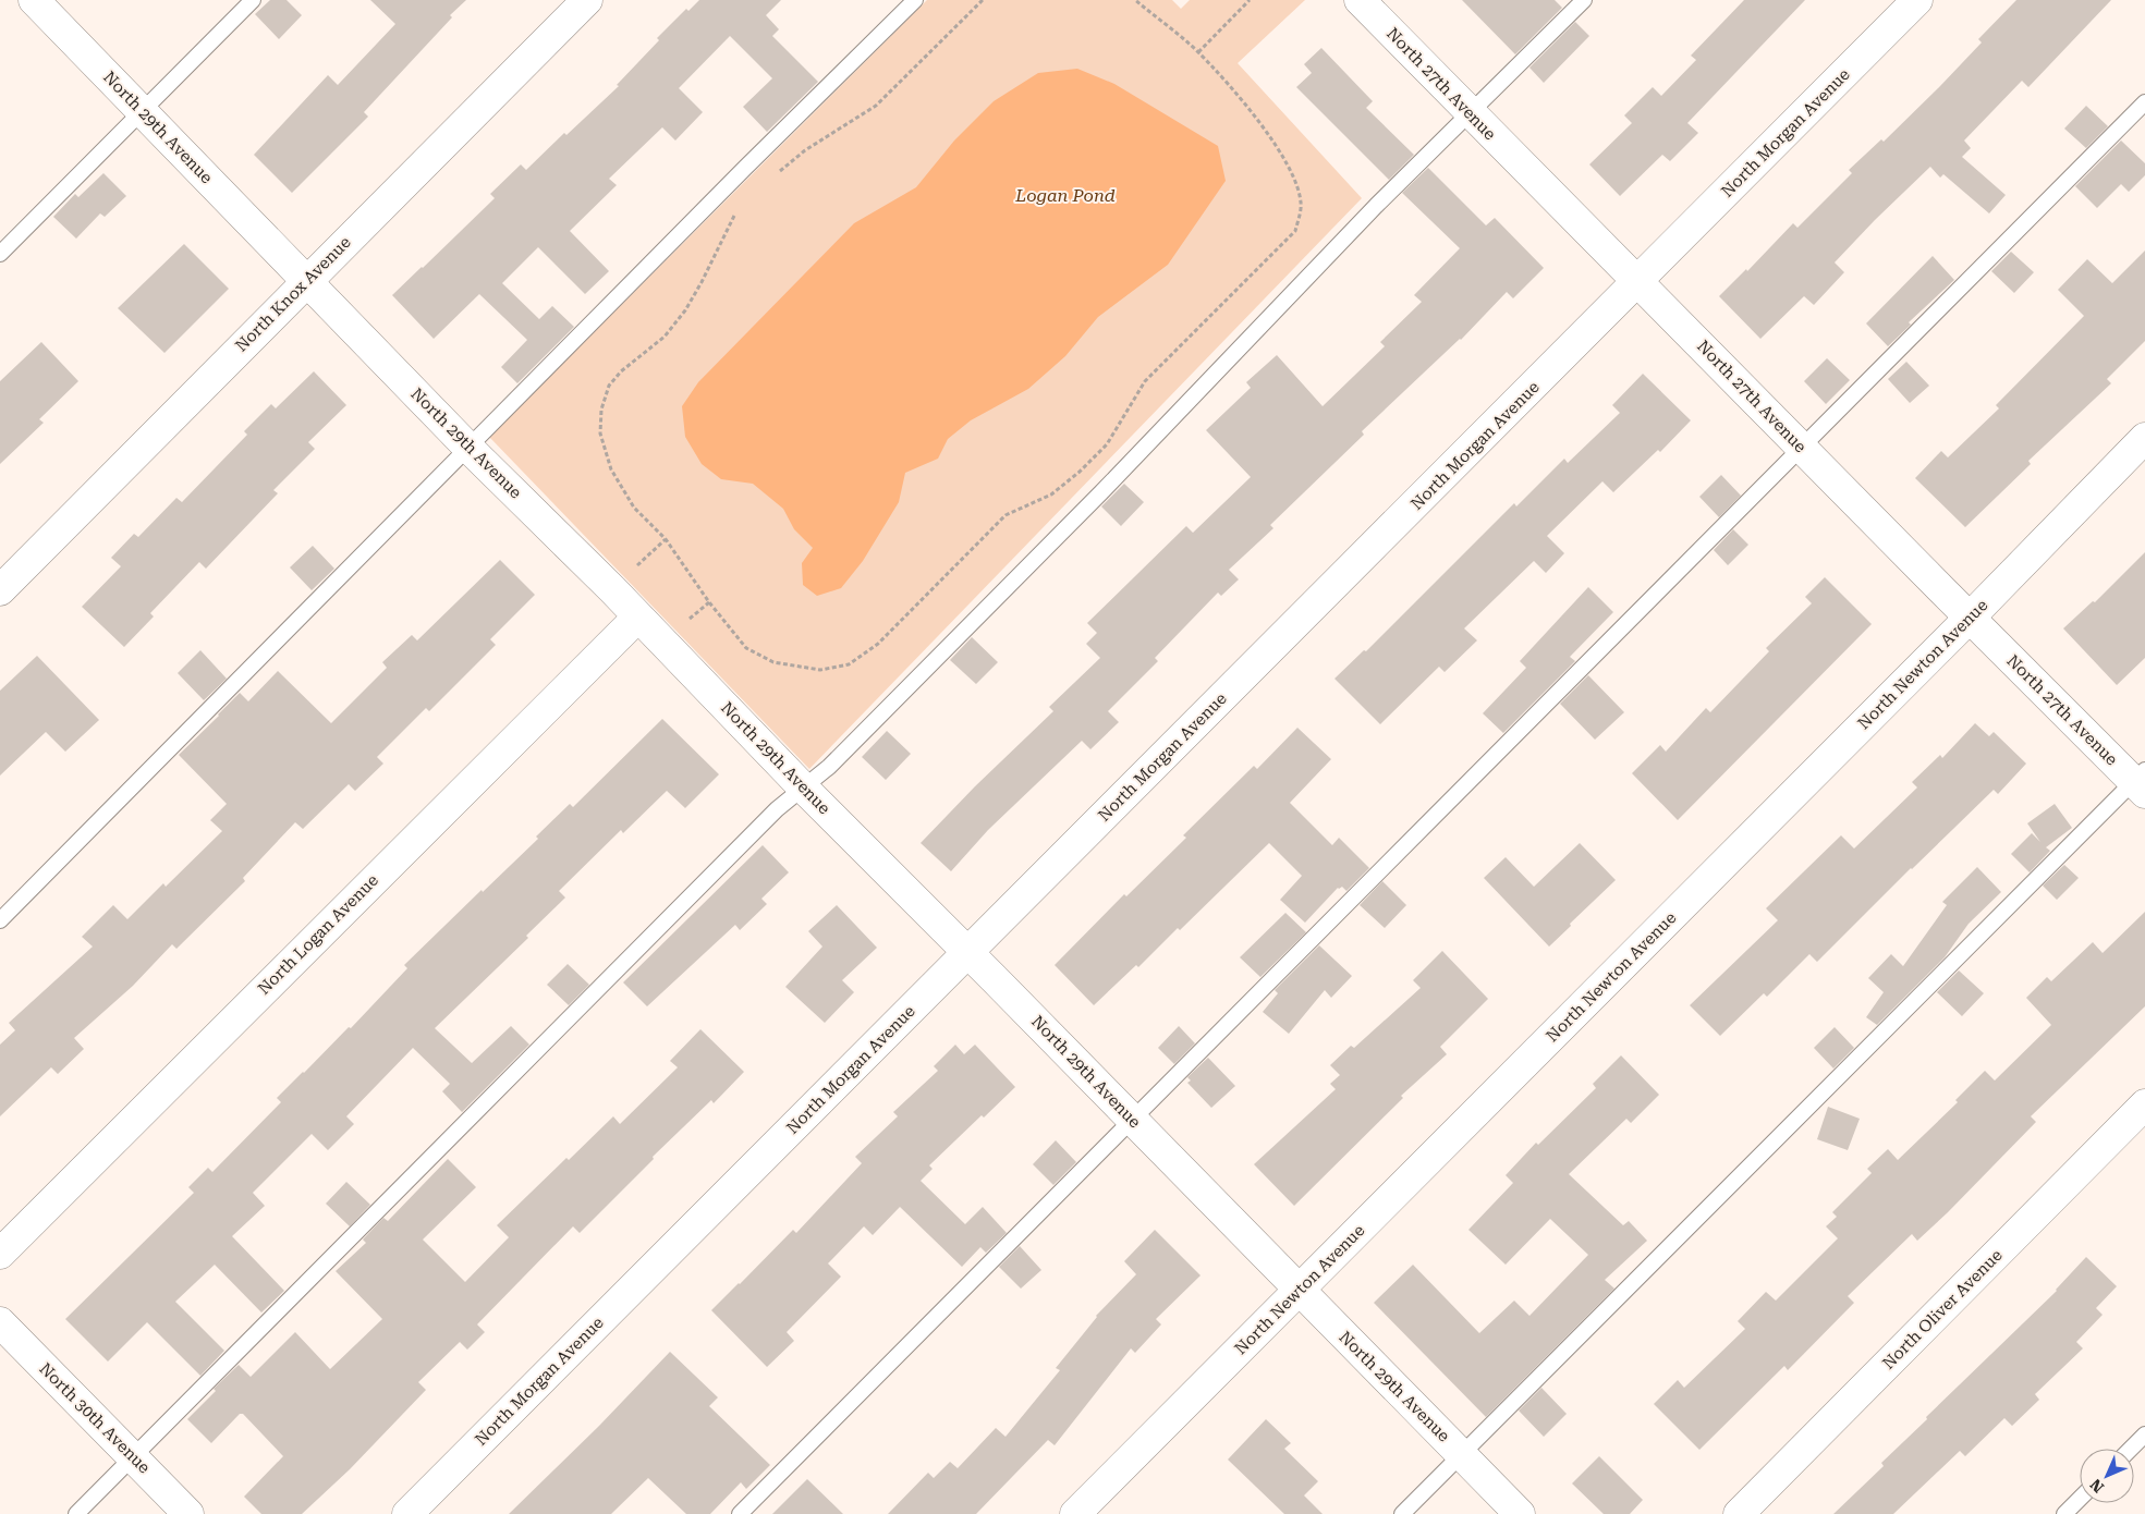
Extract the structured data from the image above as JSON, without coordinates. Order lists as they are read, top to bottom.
{
  "streets": {
    "street": [
      "North 27th Avenue",
      "North 29th Avenue",
      "North Morgan Avenue",
      "North Knox Avenue",
      "North Newton Avenue",
      "North Logan Avenue",
      "North Oliver Avenue",
      "North 30th Avenue"
    ]
  },
  "crossings": [
    ["North 27th Avenue", "North Morgan Avenue"],
    ["North 27th Avenue", "North Newton Avenue"],
    ["North 29th Avenue", "North Morgan Avenue"],
    ["North 29th Avenue", "North Knox Avenue"],
    ["North 29th Avenue", "North Newton Avenue"],
    ["North 29th Avenue", "North Logan Avenue"]
  ],
  "water": ["Logan Pond"],
  "north": "bottom left"
}
